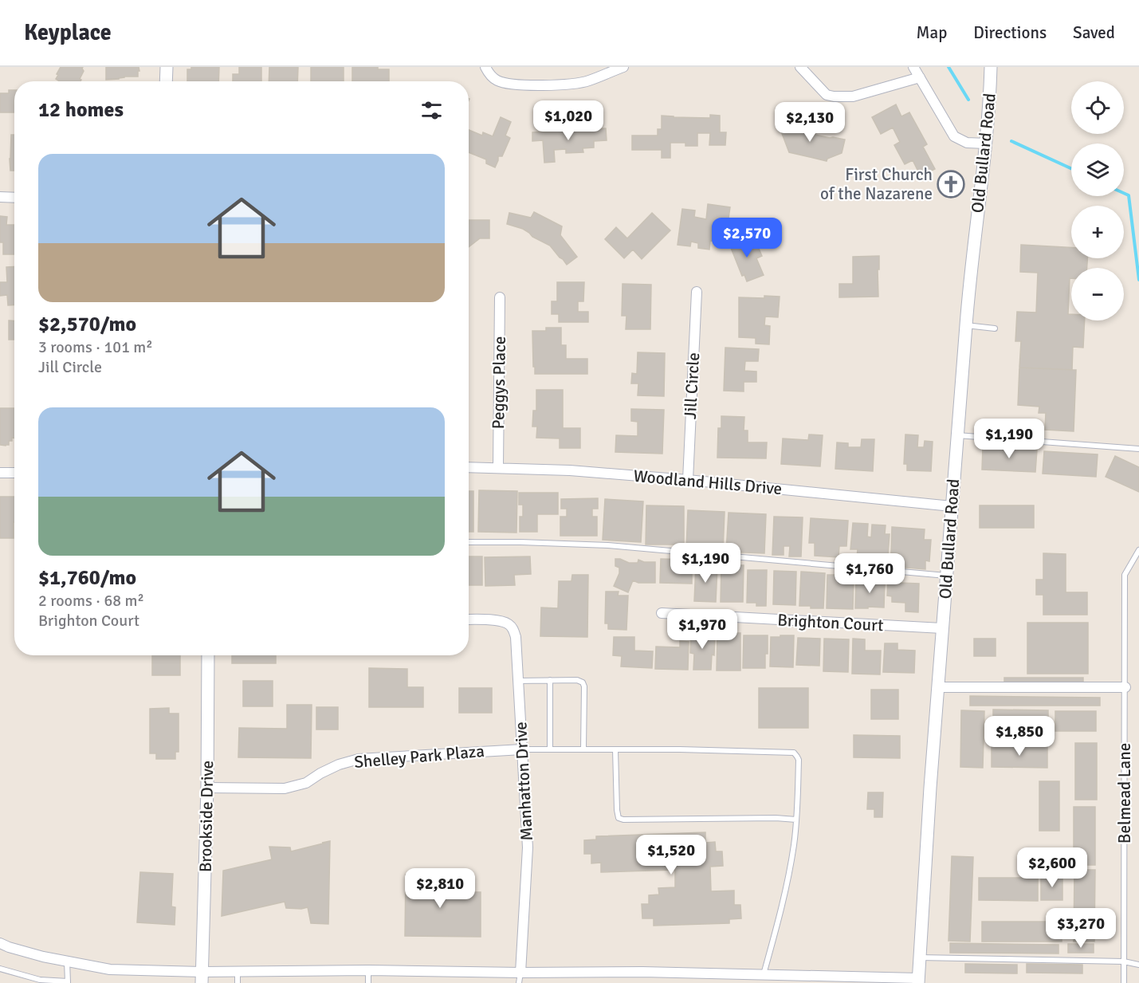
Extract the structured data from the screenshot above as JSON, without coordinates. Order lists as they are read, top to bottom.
{
  "streets": {
    "street": [
      "Old Bullard Road",
      "Peggys Place",
      "Jill Circle",
      "Woodland Hills Drive",
      "Brighton Court",
      "Shelley Park Plaza",
      "Manhatton Drive",
      "Brookside Drive"
    ],
    "lane": ["Belmead Lane"]
  },
  "crossings": [
    ["Old Bullard Road", "Woodland Hills Drive"],
    ["Old Bullard Road", "Brighton Court"],
    ["Peggys Place", "Woodland Hills Drive"],
    ["Jill Circle", "Woodland Hills Drive"],
    ["Shelley Park Plaza", "Manhatton Drive"],
    ["Shelley Park Plaza", "Brookside Drive"]
  ],
  "places": {
    "church": ["First Church of the Nazarene"]
  },
  "page": {
    "header": "Keyplace",
    "nav": ["Map", "Directions", "Saved"],
    "map_buttons": ["+", "−"],
    "heading": "12 homes",
    "price": [
      "$1,020",
      "$2,130",
      "$2,570",
      "$1,190",
      "$1,190",
      "$1,760",
      "$1,970",
      "$1,850",
      "$1,520",
      "$2,600",
      "$2,810",
      "$3,270"
    ],
    "list": [
      {
        "name": "$2,570/mo",
        "note": "3 rooms · 101 m² · Jill Circle"
      },
      {
        "name": "$1,760/mo",
        "note": "2 rooms · 68 m² · Brighton Court"
      }
    ]
  }
}
